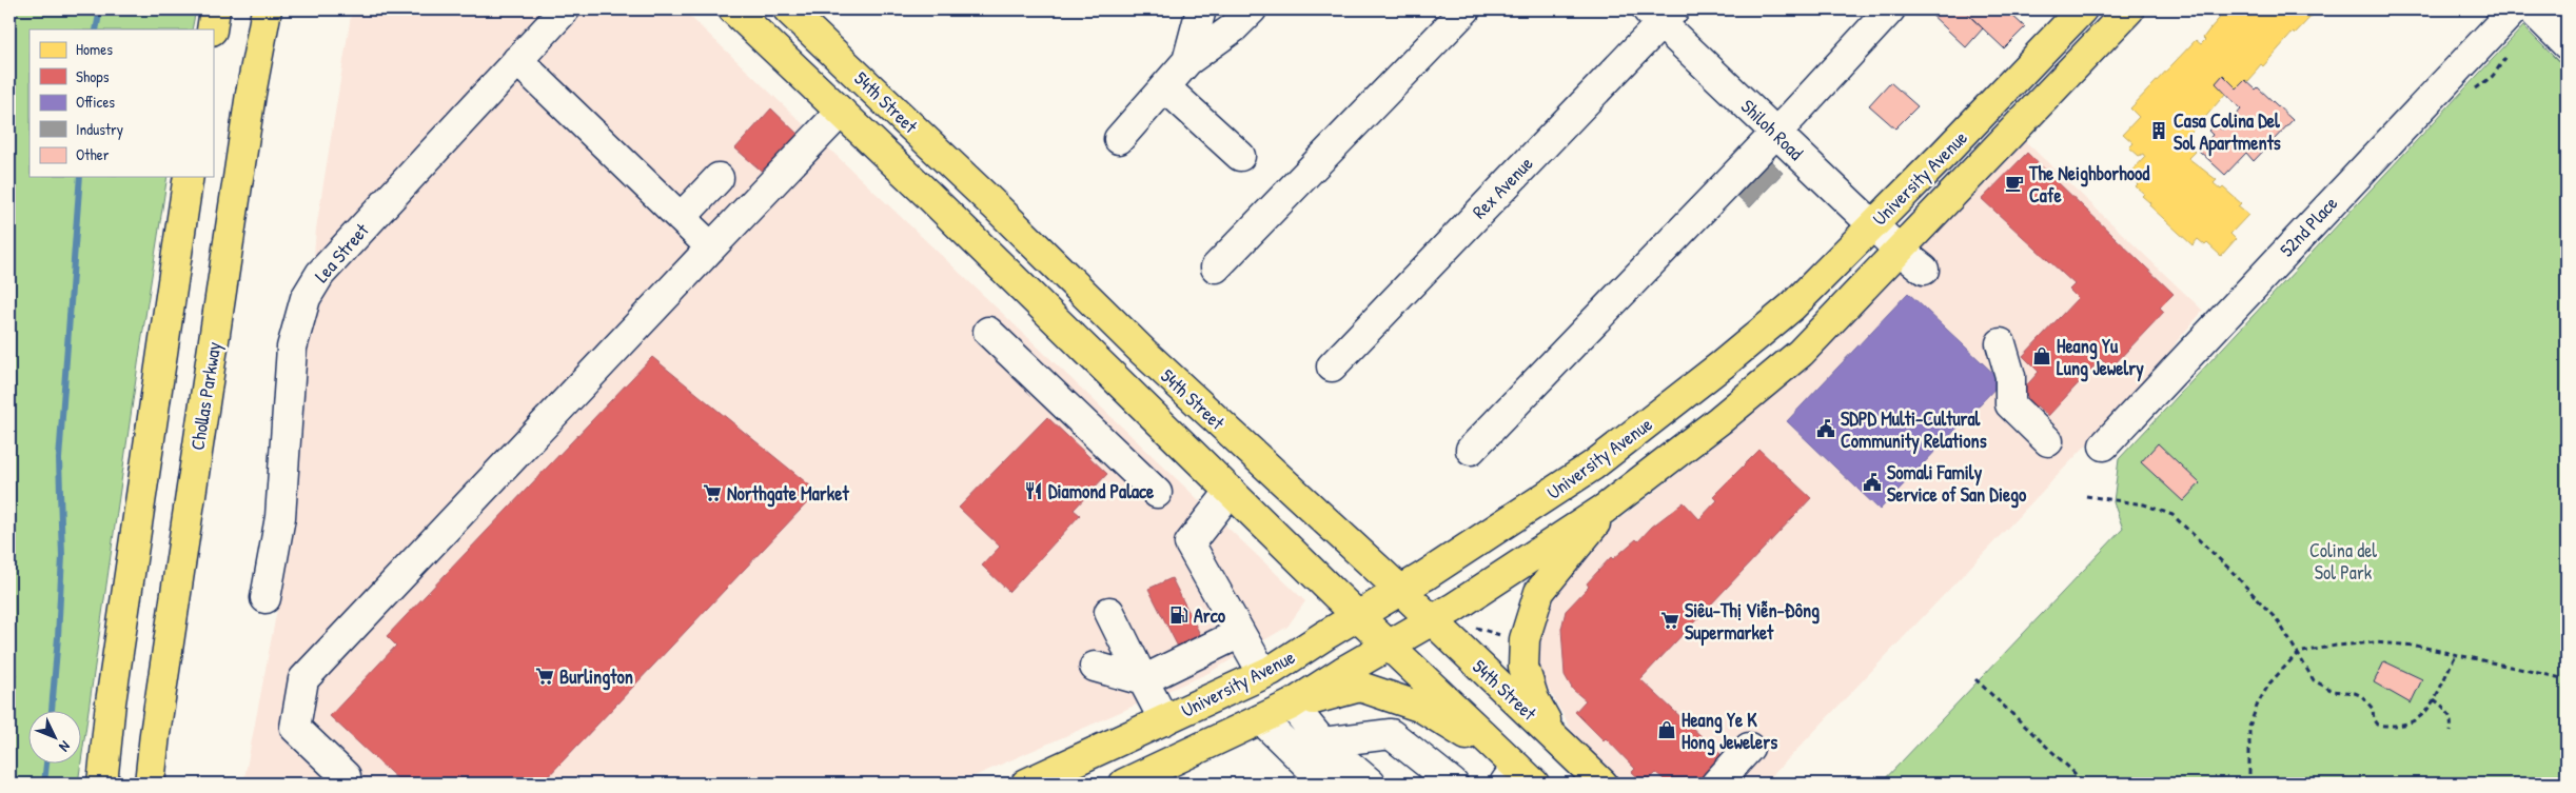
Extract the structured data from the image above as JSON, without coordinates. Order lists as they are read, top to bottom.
{
  "streets": {
    "main road": ["54th Street", "University Avenue", "Chollas Parkway"],
    "street": [
      "Shiloh Road",
      "Rex Avenue",
      "52nd Place",
      "Lea Street"
    ]
  },
  "crossings": [
    ["54th Street", "University Avenue"],
    ["Shiloh Road", "University Avenue"],
    ["Shiloh Road", "Rex Avenue"]
  ],
  "parks": ["Colina del Sol Park"],
  "places": {
    "building": ["Casa Colina Del Sol Apartments"],
    "cafe": ["The Neighborhood Cafe"],
    "shop": ["Heang Yu Lung Jewelry", "Heang Ye K Hong Jewelers"],
    "public building": ["SDPD Multi-Cultural Community Relations", "Somali Family Service of San Diego"],
    "restaurant": ["Diamond Palace"],
    "supermarket": ["Northgate Market", "Siêu-Thị Viễn-Đông Supermarket", "Burlington"],
    "fuel station": ["Arco"]
  },
  "legend": [
    "Homes",
    "Shops",
    "Offices",
    "Industry",
    "Other"
  ],
  "north": "bottom right"
}
